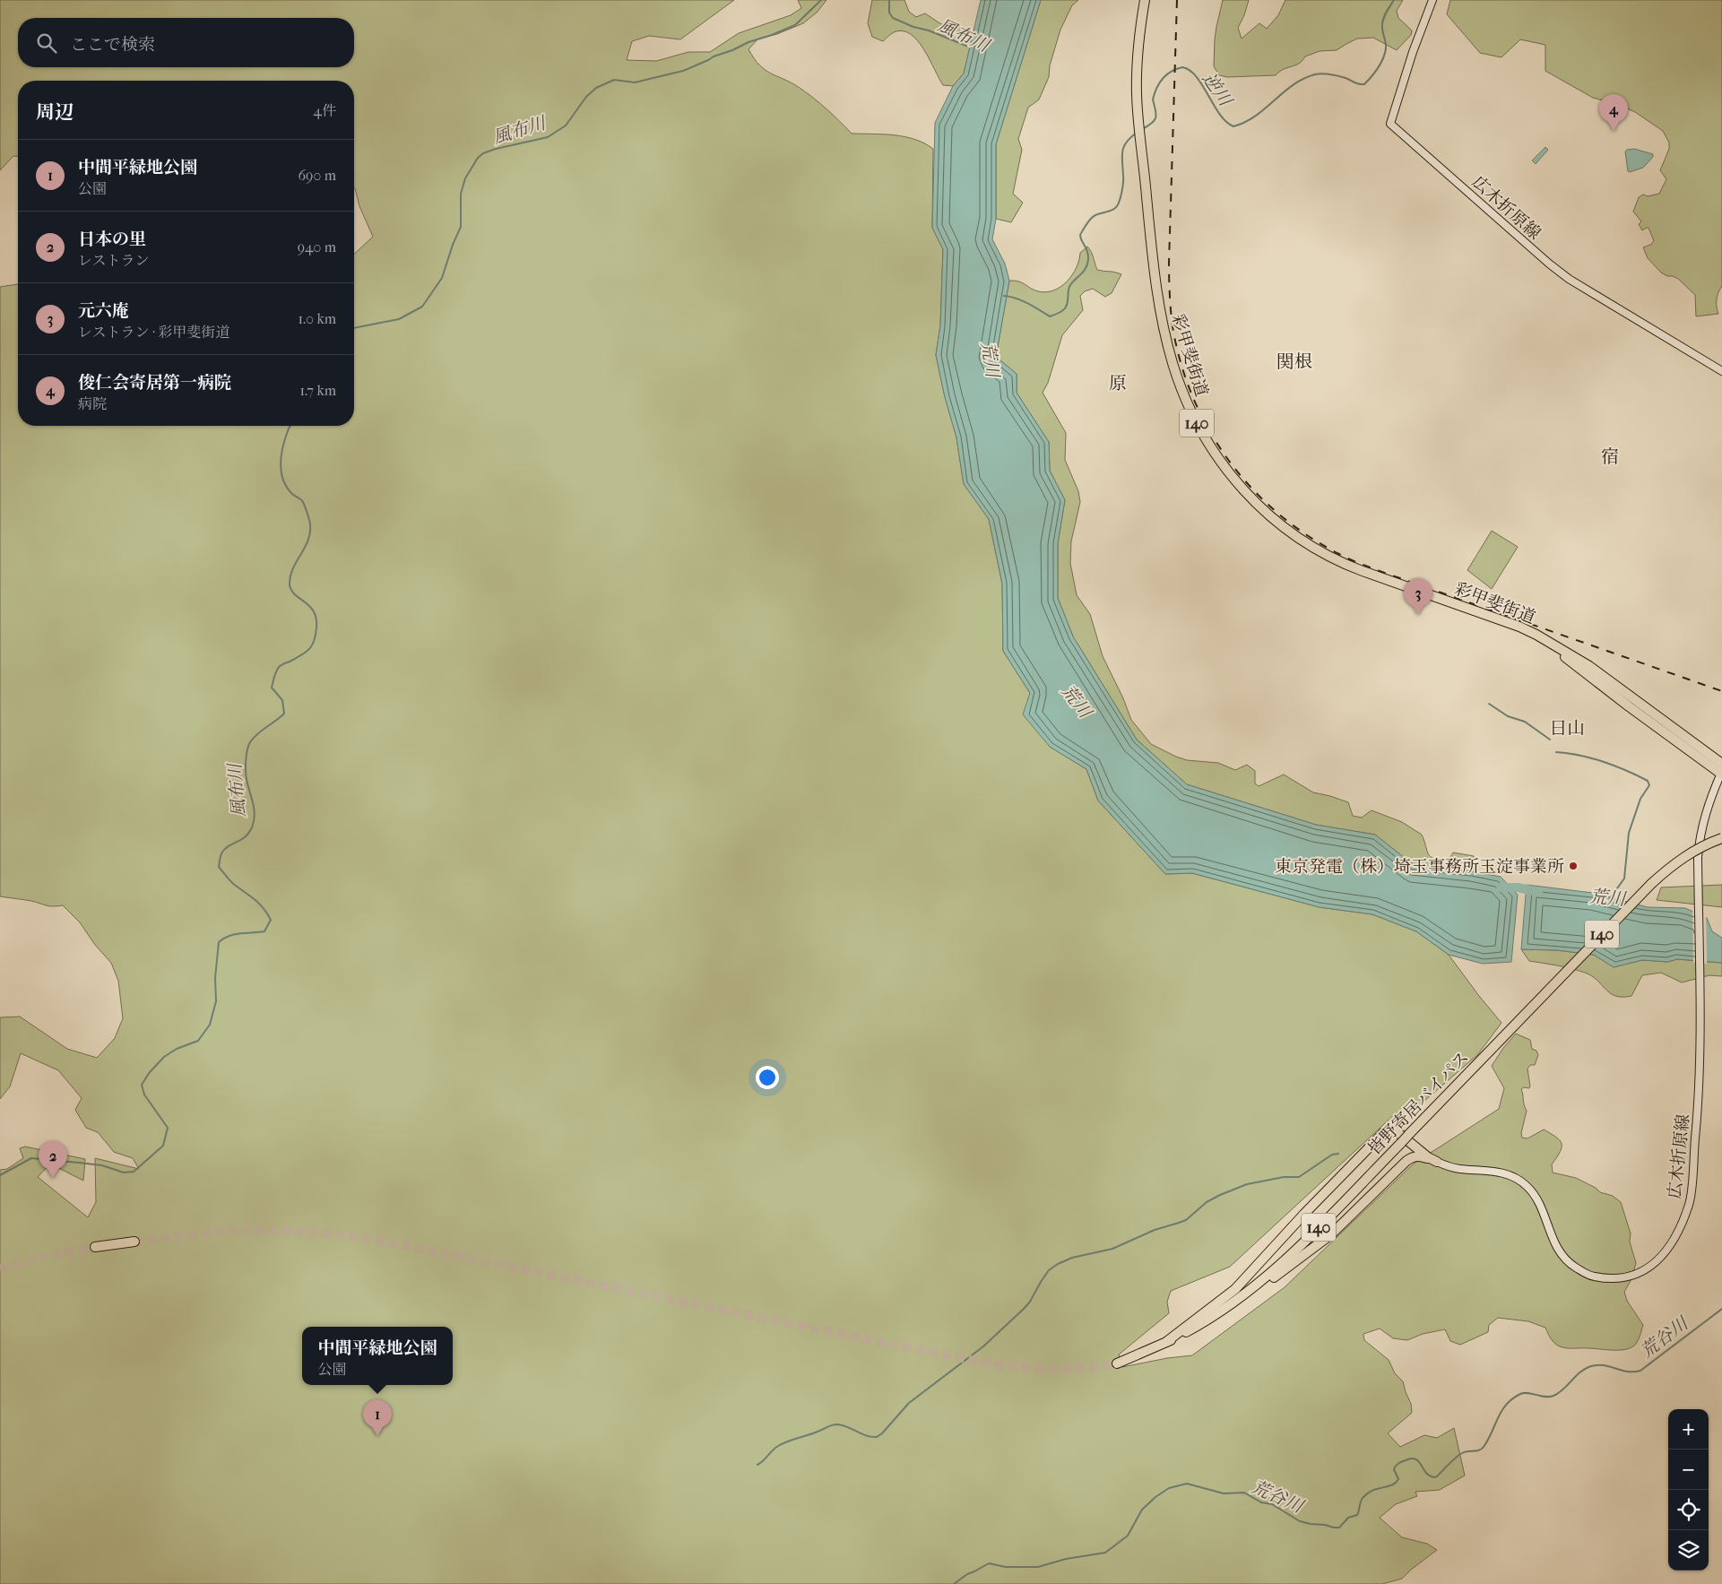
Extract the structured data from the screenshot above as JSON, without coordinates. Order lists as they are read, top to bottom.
{
  "streets": {
    "highway": ["彩甲斐街道", "140", "皆野寄居バイパス"],
    "main road": ["広木折原線"]
  },
  "crossings": [
    ["広木折原線", "彩甲斐街道"]
  ],
  "districts": [
    "関根",
    "原",
    "宿",
    "日山"
  ],
  "water": [
    "風布川",
    "逆川",
    "荒川",
    "荒谷川"
  ],
  "places": ["東京発電（株）埼玉事務所玉淀事業所"],
  "page": {
    "search": "ここで検索",
    "heading": ["周辺", "4件"],
    "pins": [
      "4",
      "3",
      "2",
      "1"
    ],
    "list": [
      {
        "mark": "1",
        "name": "中間平緑地公園",
        "note": "公園",
        "value": "690 m"
      },
      {
        "mark": "2",
        "name": "日本の里",
        "note": "レストラン",
        "value": "940 m"
      },
      {
        "mark": "3",
        "name": "元六庵",
        "note": "レストラン · 彩甲斐街道",
        "value": "1.0 km"
      },
      {
        "mark": "4",
        "name": "俊仁会寄居第一病院",
        "note": "病院",
        "value": "1.7 km"
      }
    ],
    "popup": ["中間平緑地公園", "公園"],
    "map_buttons": ["+", "−"]
  }
}
